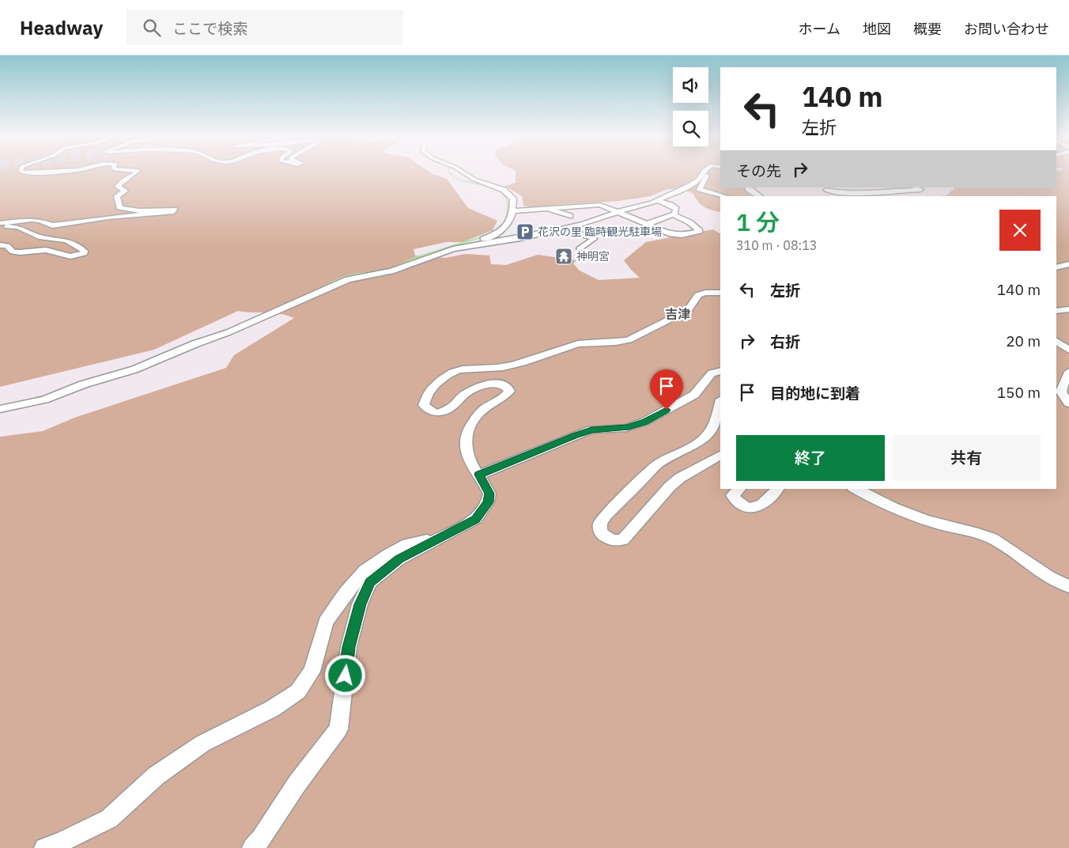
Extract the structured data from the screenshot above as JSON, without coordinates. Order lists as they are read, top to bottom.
{
  "districts": ["吉津"],
  "places": {
    "parking": ["花沢の里 臨時観光駐車場"],
    "temple": ["神明宮"]
  },
  "page": {
    "header": "Headway",
    "search": "ここで検索",
    "nav": [
      "ホーム",
      "地図",
      "概要",
      "お問い合わせ"
    ],
    "turn": ["140 m", "左折"],
    "then": "その先",
    "heading": ["1 分", "310 m · 08:13"],
    "list": [
      {
        "name": "左折",
        "value": "140 m"
      },
      {
        "name": "右折",
        "value": "20 m"
      },
      {
        "name": "目的地に到着",
        "value": "150 m"
      }
    ],
    "buttons": ["終了", "共有"]
  }
}
